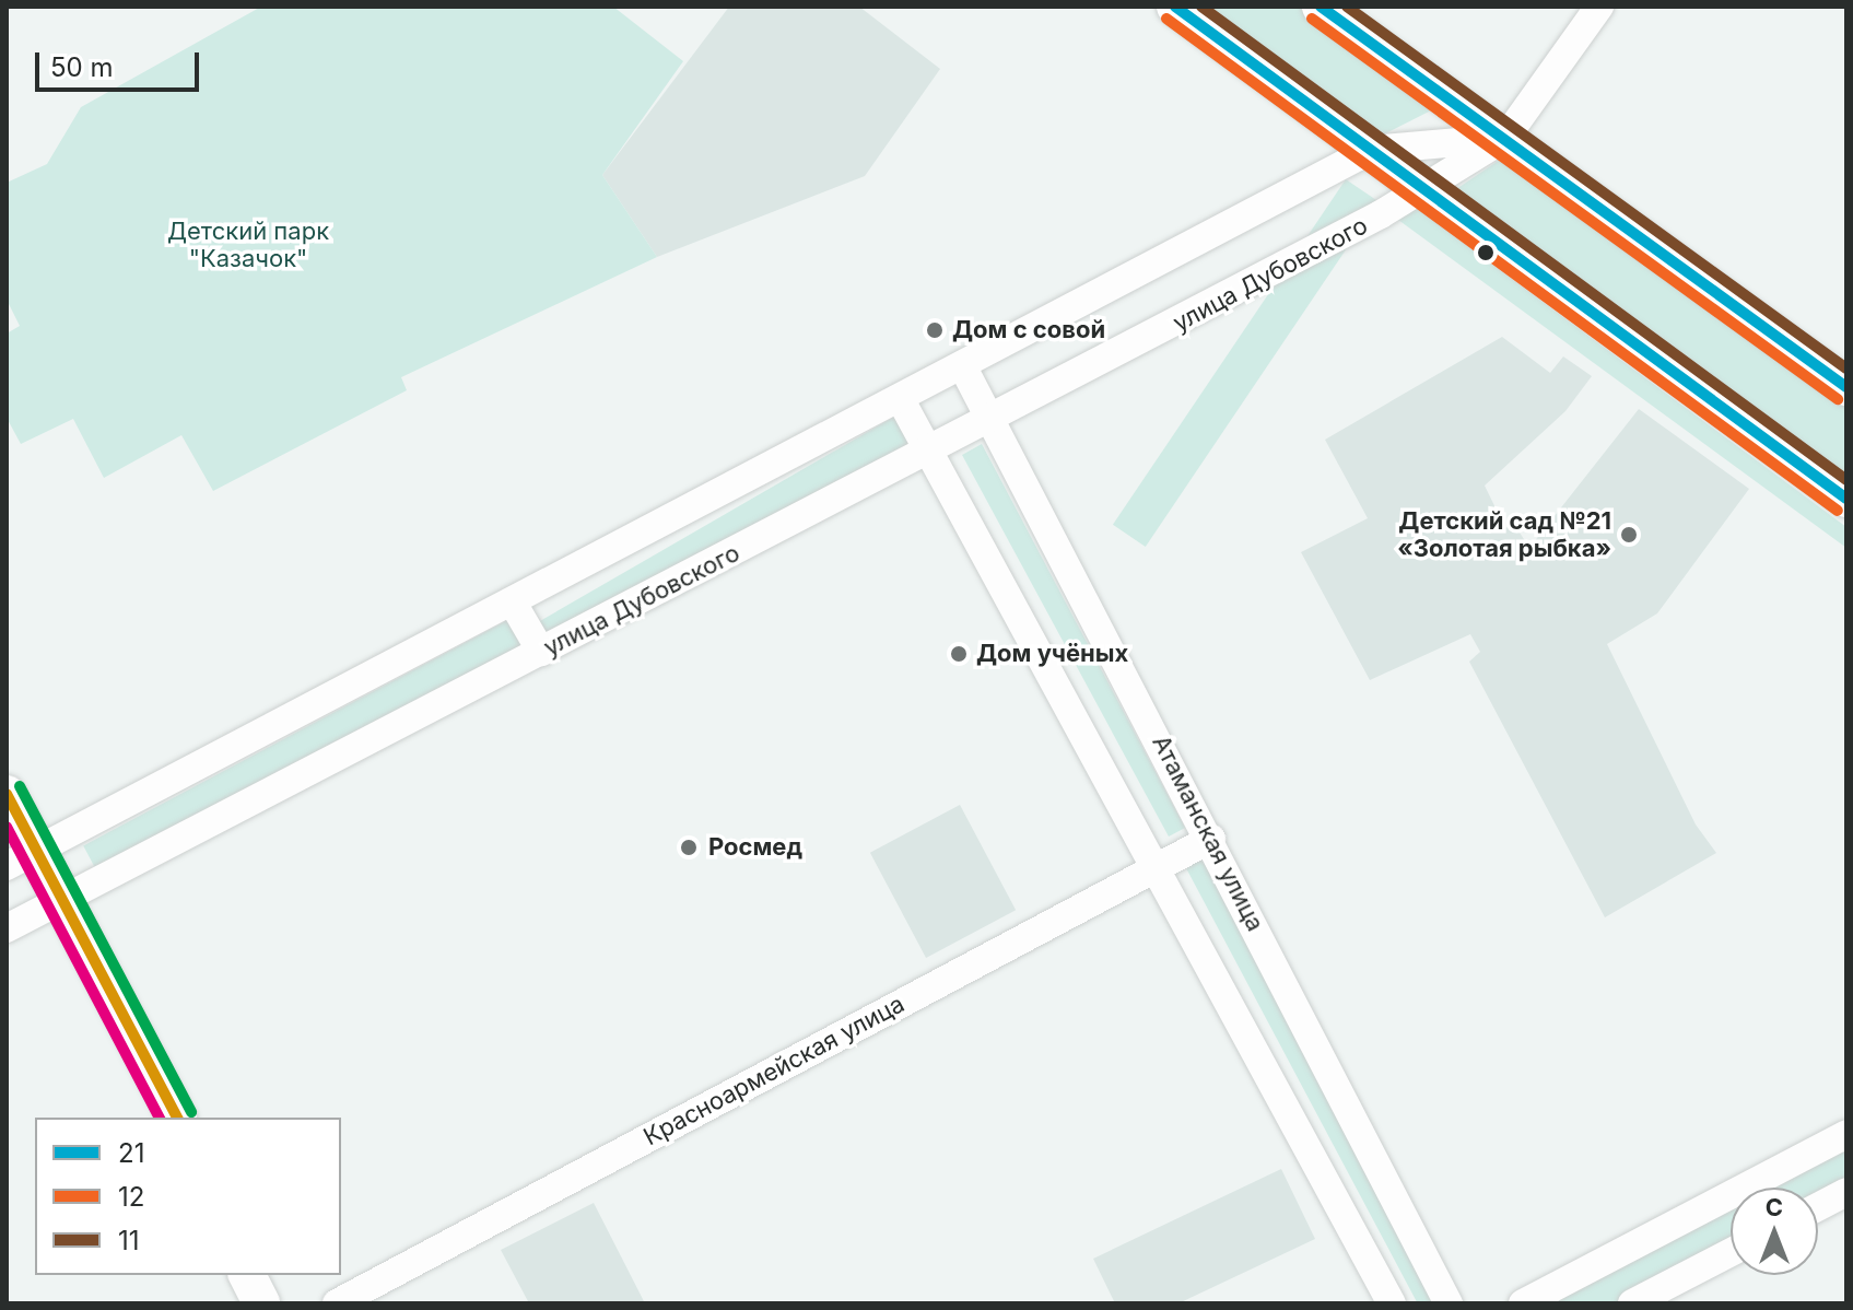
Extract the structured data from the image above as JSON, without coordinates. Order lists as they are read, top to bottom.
{
  "streets": {
    "street": ["улица Дубовского", "Атаманская улица", "Красноармейская улица"]
  },
  "crossings": [
    ["улица Дубовского", "Атаманская улица"],
    ["Атаманская улица", "Красноармейская улица"]
  ],
  "parks": ["Детский парк \"Казачок\""],
  "places": [
    "Дом с совой",
    "Детский сад №21 «Золотая рыбка»",
    "Дом учёных",
    "Росмед"
  ],
  "lines": ["transit line 21", "transit line 11", "transit line 12"],
  "legend": ["21", "12", "11"],
  "scale_bar": "50 m",
  "north": "top"
}
